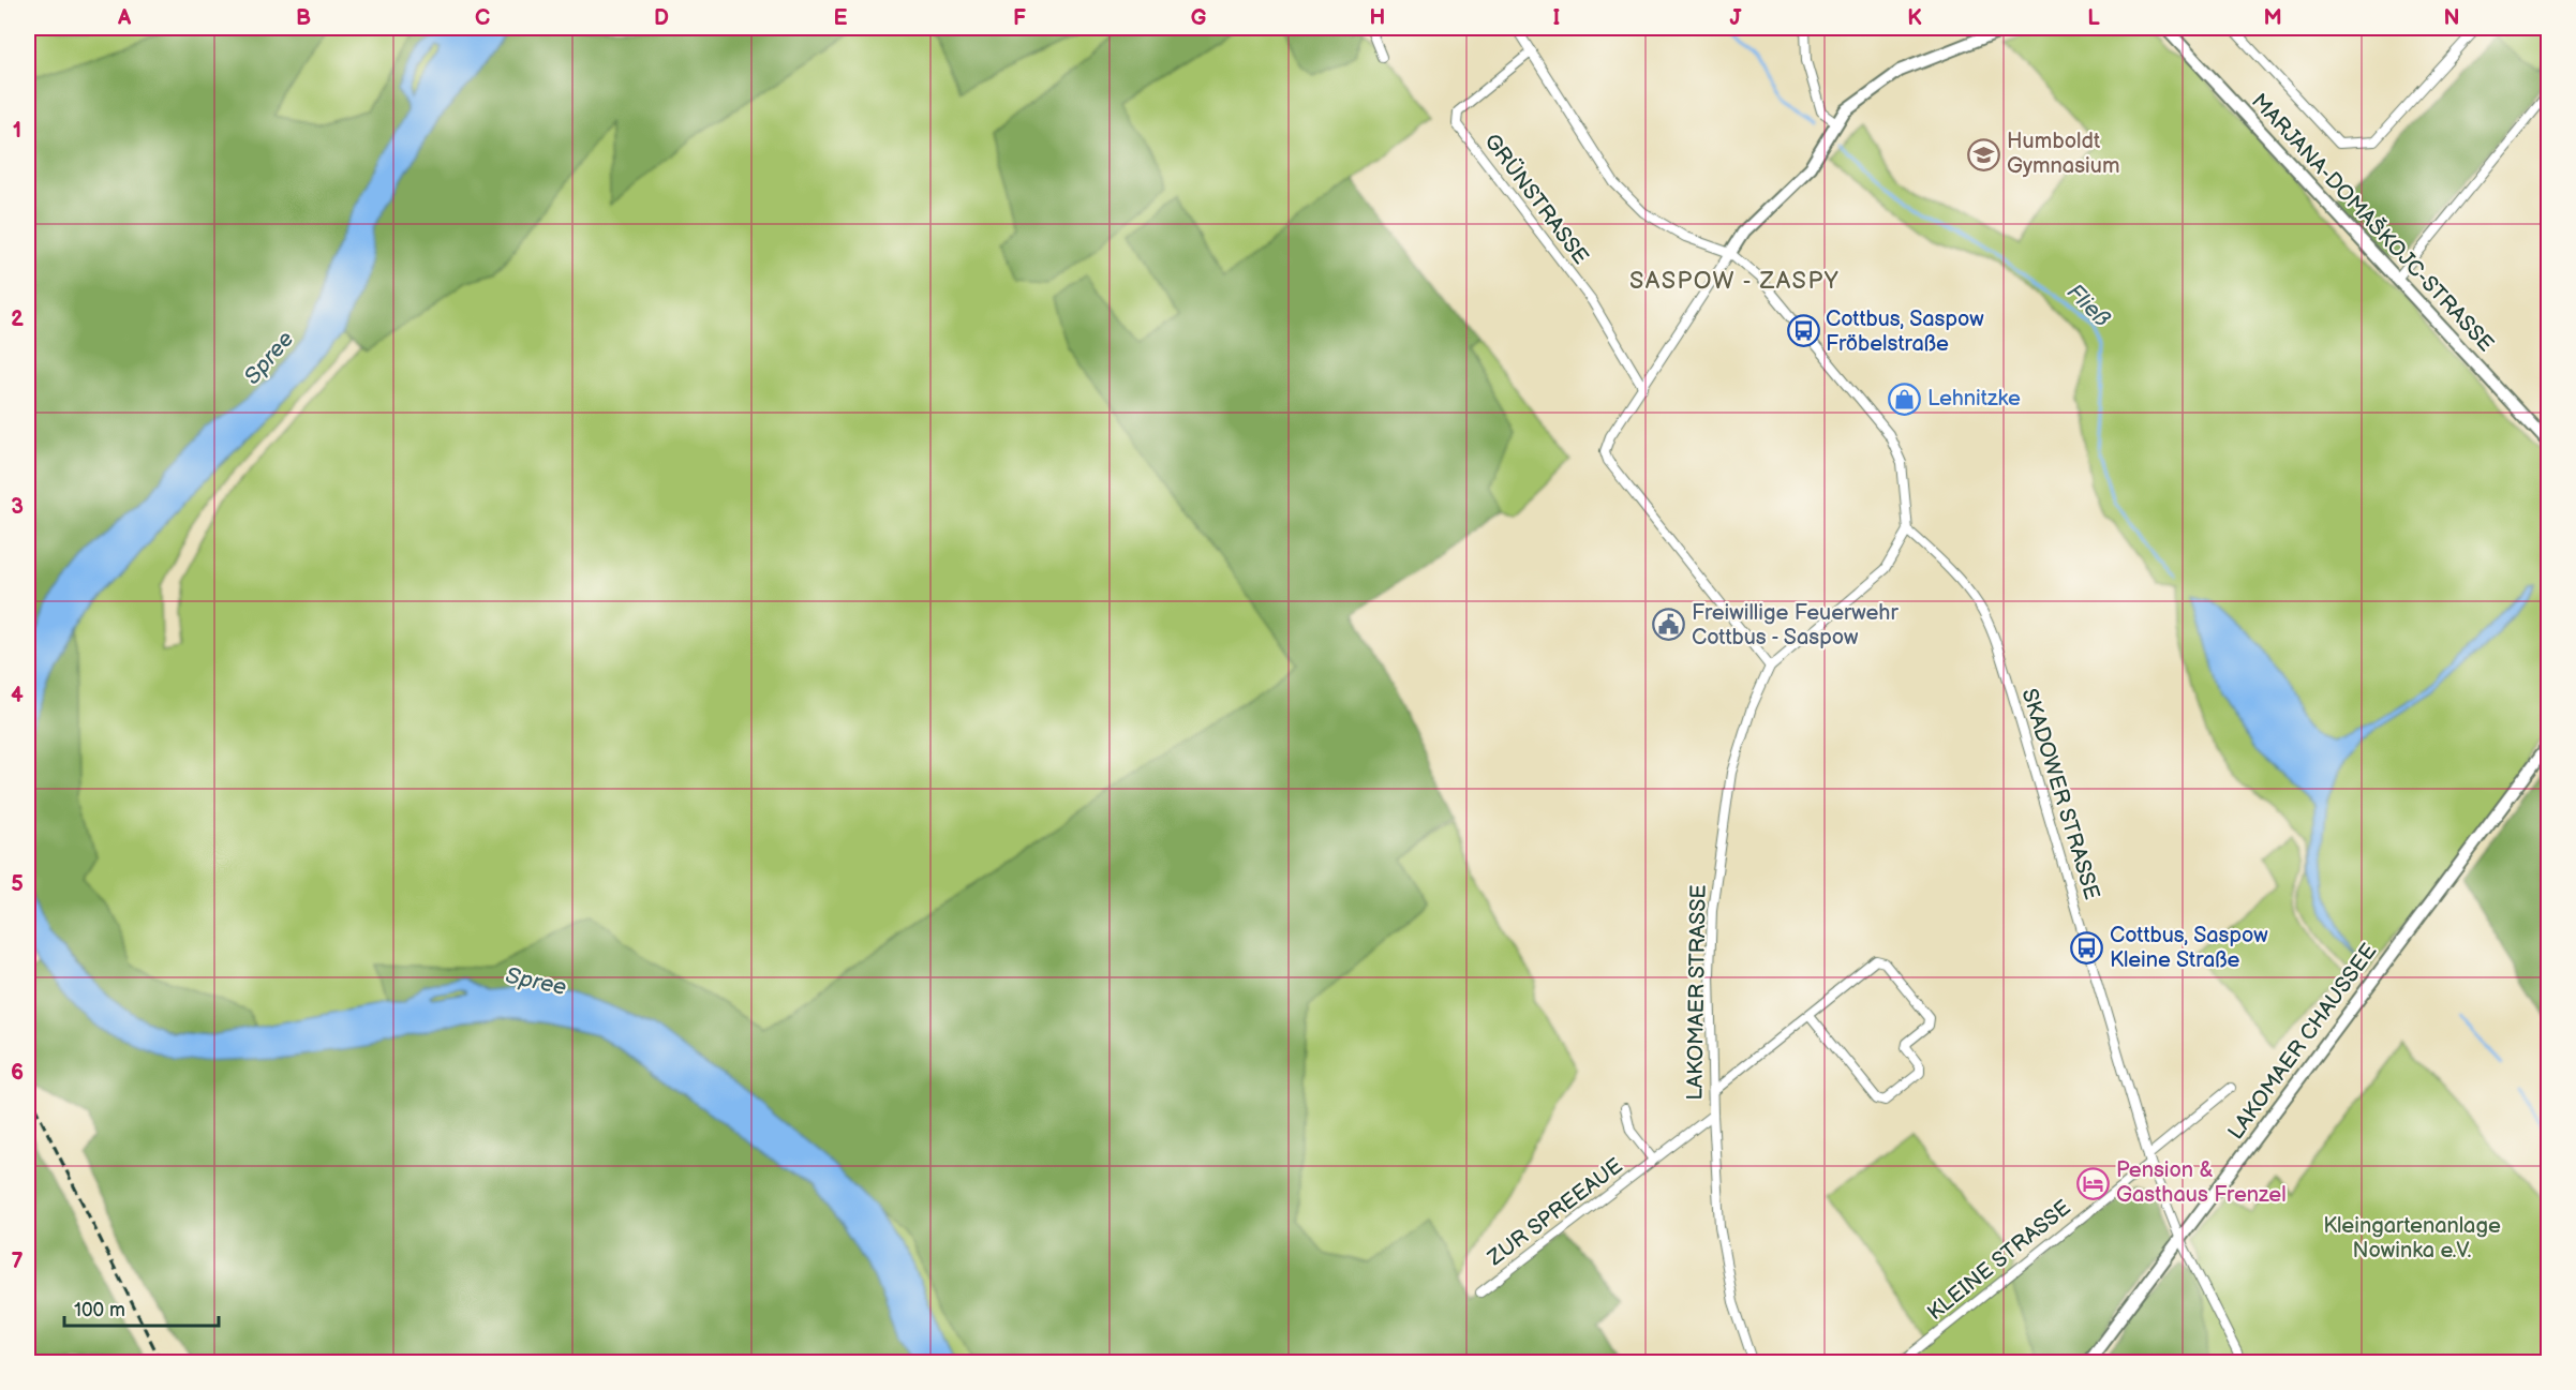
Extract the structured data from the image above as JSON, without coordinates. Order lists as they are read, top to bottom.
{
  "streets": {
    "street": [
      "GRÜNSTRASSE",
      "MARJANA-DOMAŠKOJC-STRASSE",
      "SKADOWER STRASSE",
      "LAKOMAER STRASSE",
      "LAKOMAER CHAUSSEE",
      "ZUR SPREEAUE",
      "KLEINE STRASSE"
    ]
  },
  "crossings": [
    ["SKADOWER STRASSE", "LAKOMAER STRASSE"],
    ["SKADOWER STRASSE", "LAKOMAER CHAUSSEE"],
    ["SKADOWER STRASSE", "KLEINE STRASSE"],
    ["LAKOMAER STRASSE", "ZUR SPREEAUE"]
  ],
  "districts": ["SASPOW - ZASPY"],
  "water": ["Fließ", "Spree"],
  "parks": ["Kleingartenanlage Nowinka e.V."],
  "places": {
    "school or university": ["Humboldt Gymnasium"],
    "bus stop": ["Cottbus, Saspow Fröbelstraße", "Cottbus, Saspow Kleine Straße"],
    "shop": ["Lehnitzke"],
    "public building": ["Freiwillige Feuerwehr Cottbus - Saspow"],
    "hotel": ["Pension & Gasthaus Frenzel"]
  },
  "scale_bar": "100 m",
  "grid": {
    "columns": [
      "A",
      "B",
      "C",
      "D",
      "E",
      "F",
      "G",
      "H",
      "I",
      "J",
      "K",
      "L",
      "M",
      "N"
    ],
    "rows": [
      "1",
      "2",
      "3",
      "4",
      "5",
      "6",
      "7"
    ]
  }
}
